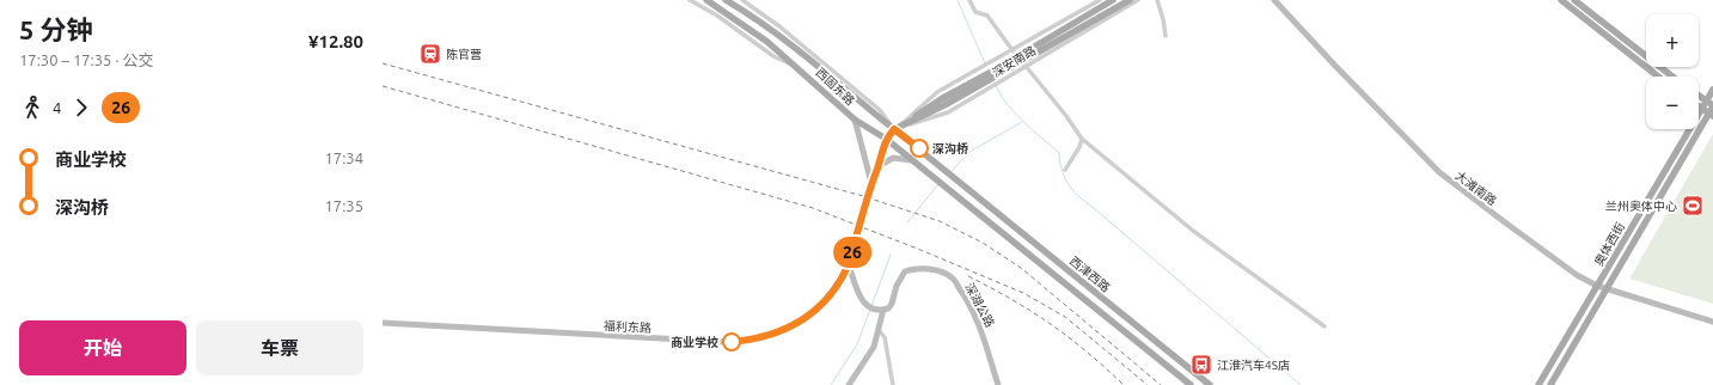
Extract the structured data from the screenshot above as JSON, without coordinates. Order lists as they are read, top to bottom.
{
  "streets": {
    "main road": [
      "深安南路",
      "西固东路",
      "大滩南路",
      "奥体西街",
      "西津西路",
      "深湖公路",
      "福利东路"
    ]
  },
  "crossings": [
    ["深安南路", "西固东路"],
    ["西固东路", "西津西路"],
    ["大滩南路", "奥体西街"]
  ],
  "places": {
    "station": ["陈官营"],
    "other": ["深沟桥", "商业学校"],
    "sports": ["兰州奥体中心"],
    "bus stop": ["江淮汽车4S店"]
  },
  "lines": ["bus line 26"],
  "page": {
    "heading": ["5 分钟", "17:30 – 17:35 · 公交", "¥12.80"],
    "on_map": "26",
    "map_buttons": ["+", "−"],
    "legs": ["4", "26"],
    "list": [
      {
        "name": "商业学校",
        "value": "17:34"
      },
      {
        "name": "深沟桥",
        "value": "17:35"
      }
    ],
    "buttons": ["开始", "车票"]
  }
}
